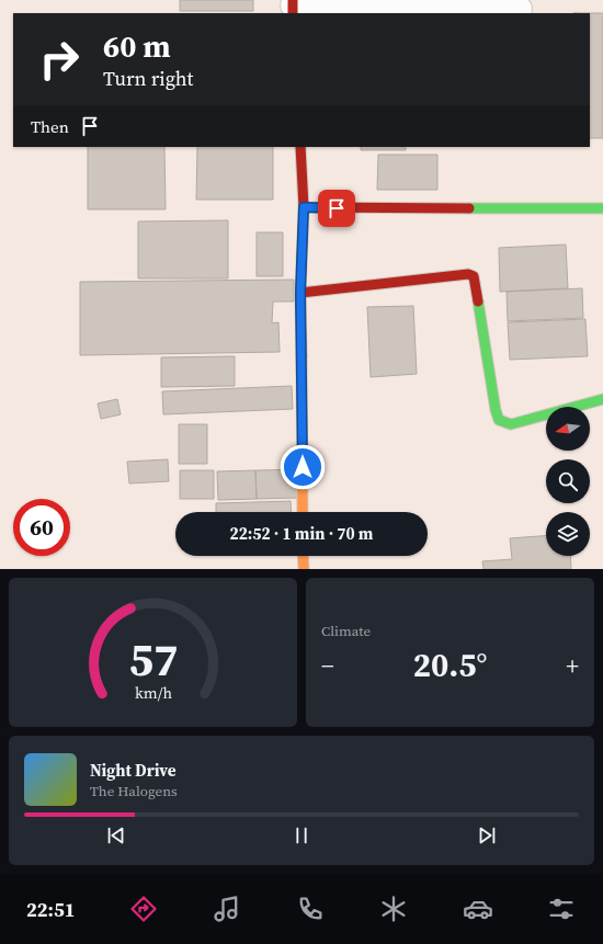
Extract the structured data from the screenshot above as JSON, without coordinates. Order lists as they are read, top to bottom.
{
  "north": "left",
  "page": {
    "turn": ["60 m", "Turn right"],
    "then": "Then",
    "limit": "60",
    "trip": "22:52 · 1 min · 70 m",
    "tile": "Climate",
    "heat": ["−", "20.5°", "+"],
    "song": ["Night Drive", "The Halogens"],
    "tabs": "22:51",
    "gauge": ["57", "km/h"]
  }
}
